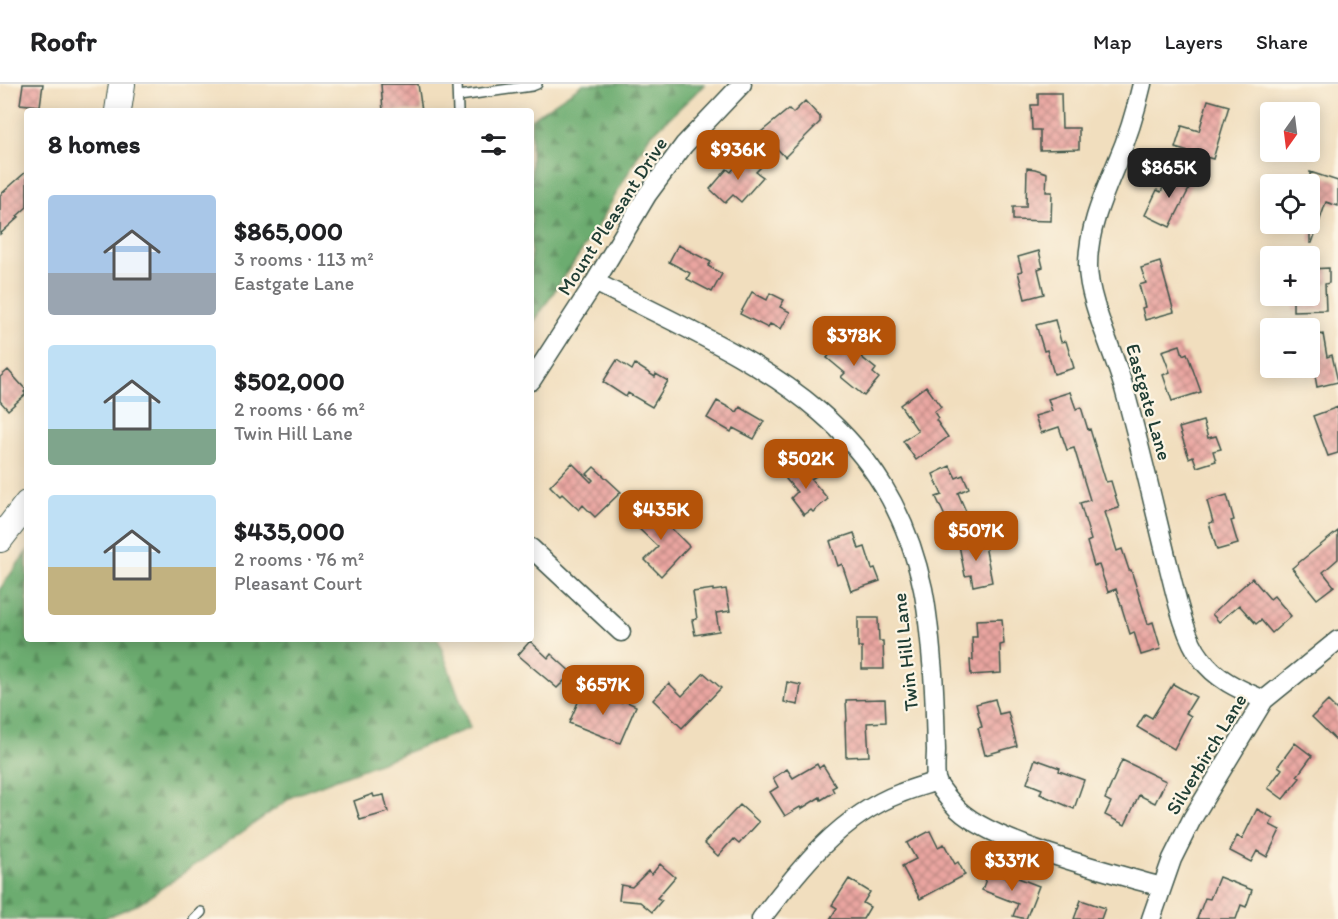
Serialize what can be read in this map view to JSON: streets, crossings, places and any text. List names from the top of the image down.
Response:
{
  "streets": {
    "street": [
      "Mount Pleasant Drive",
      "Eastgate Lane",
      "Twin Hill Lane",
      "Silverbirch Lane"
    ]
  },
  "crossings": [
    ["Mount Pleasant Drive", "Twin Hill Lane"],
    ["Eastgate Lane", "Silverbirch Lane"]
  ],
  "north": "bottom",
  "page": {
    "header": "Roofr",
    "nav": ["Map", "Layers", "Share"],
    "map_buttons": ["+", "−"],
    "heading": "8 homes",
    "price": [
      "$936K",
      "$865K",
      "$378K",
      "$502K",
      "$435K",
      "$507K",
      "$657K",
      "$337K"
    ],
    "list": [
      {
        "name": "$865,000",
        "note": "3 rooms · 113 m² · Eastgate Lane"
      },
      {
        "name": "$502,000",
        "note": "2 rooms · 66 m² · Twin Hill Lane"
      },
      {
        "name": "$435,000",
        "note": "2 rooms · 76 m² · Pleasant Court"
      }
    ]
  }
}
